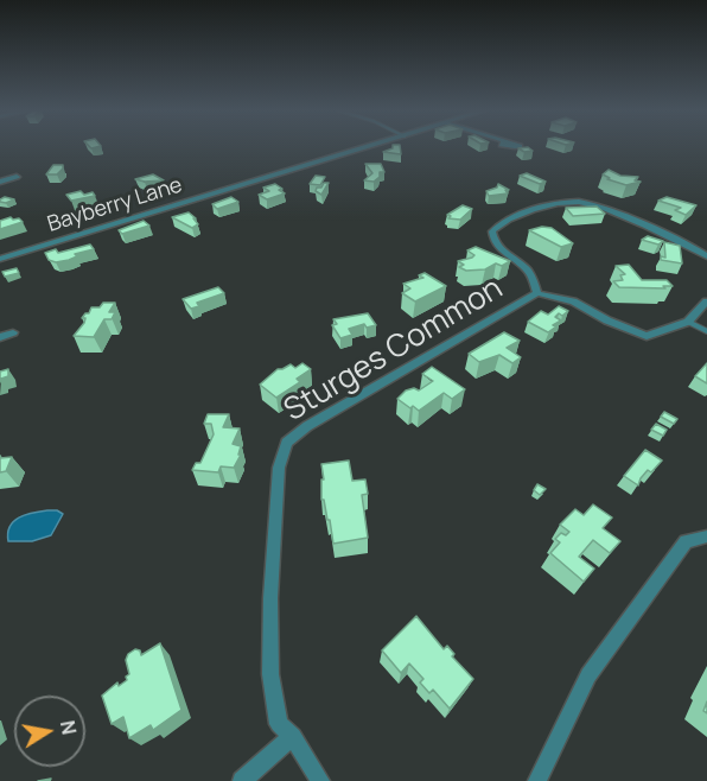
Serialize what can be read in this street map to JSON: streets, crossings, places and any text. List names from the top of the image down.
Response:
{
  "streets": {
    "street": ["Bayberry Lane", "Sturges Common"]
  },
  "north": "right"
}
